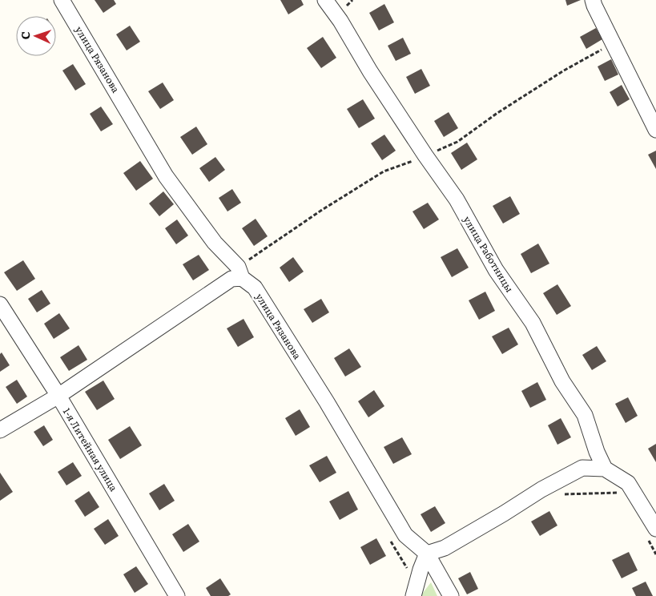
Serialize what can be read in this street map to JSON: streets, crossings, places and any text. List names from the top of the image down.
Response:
{
  "streets": {
    "street": ["улица Рязанова", "улица Работницы", "1-я Литейная улица"]
  },
  "north": "left"
}
